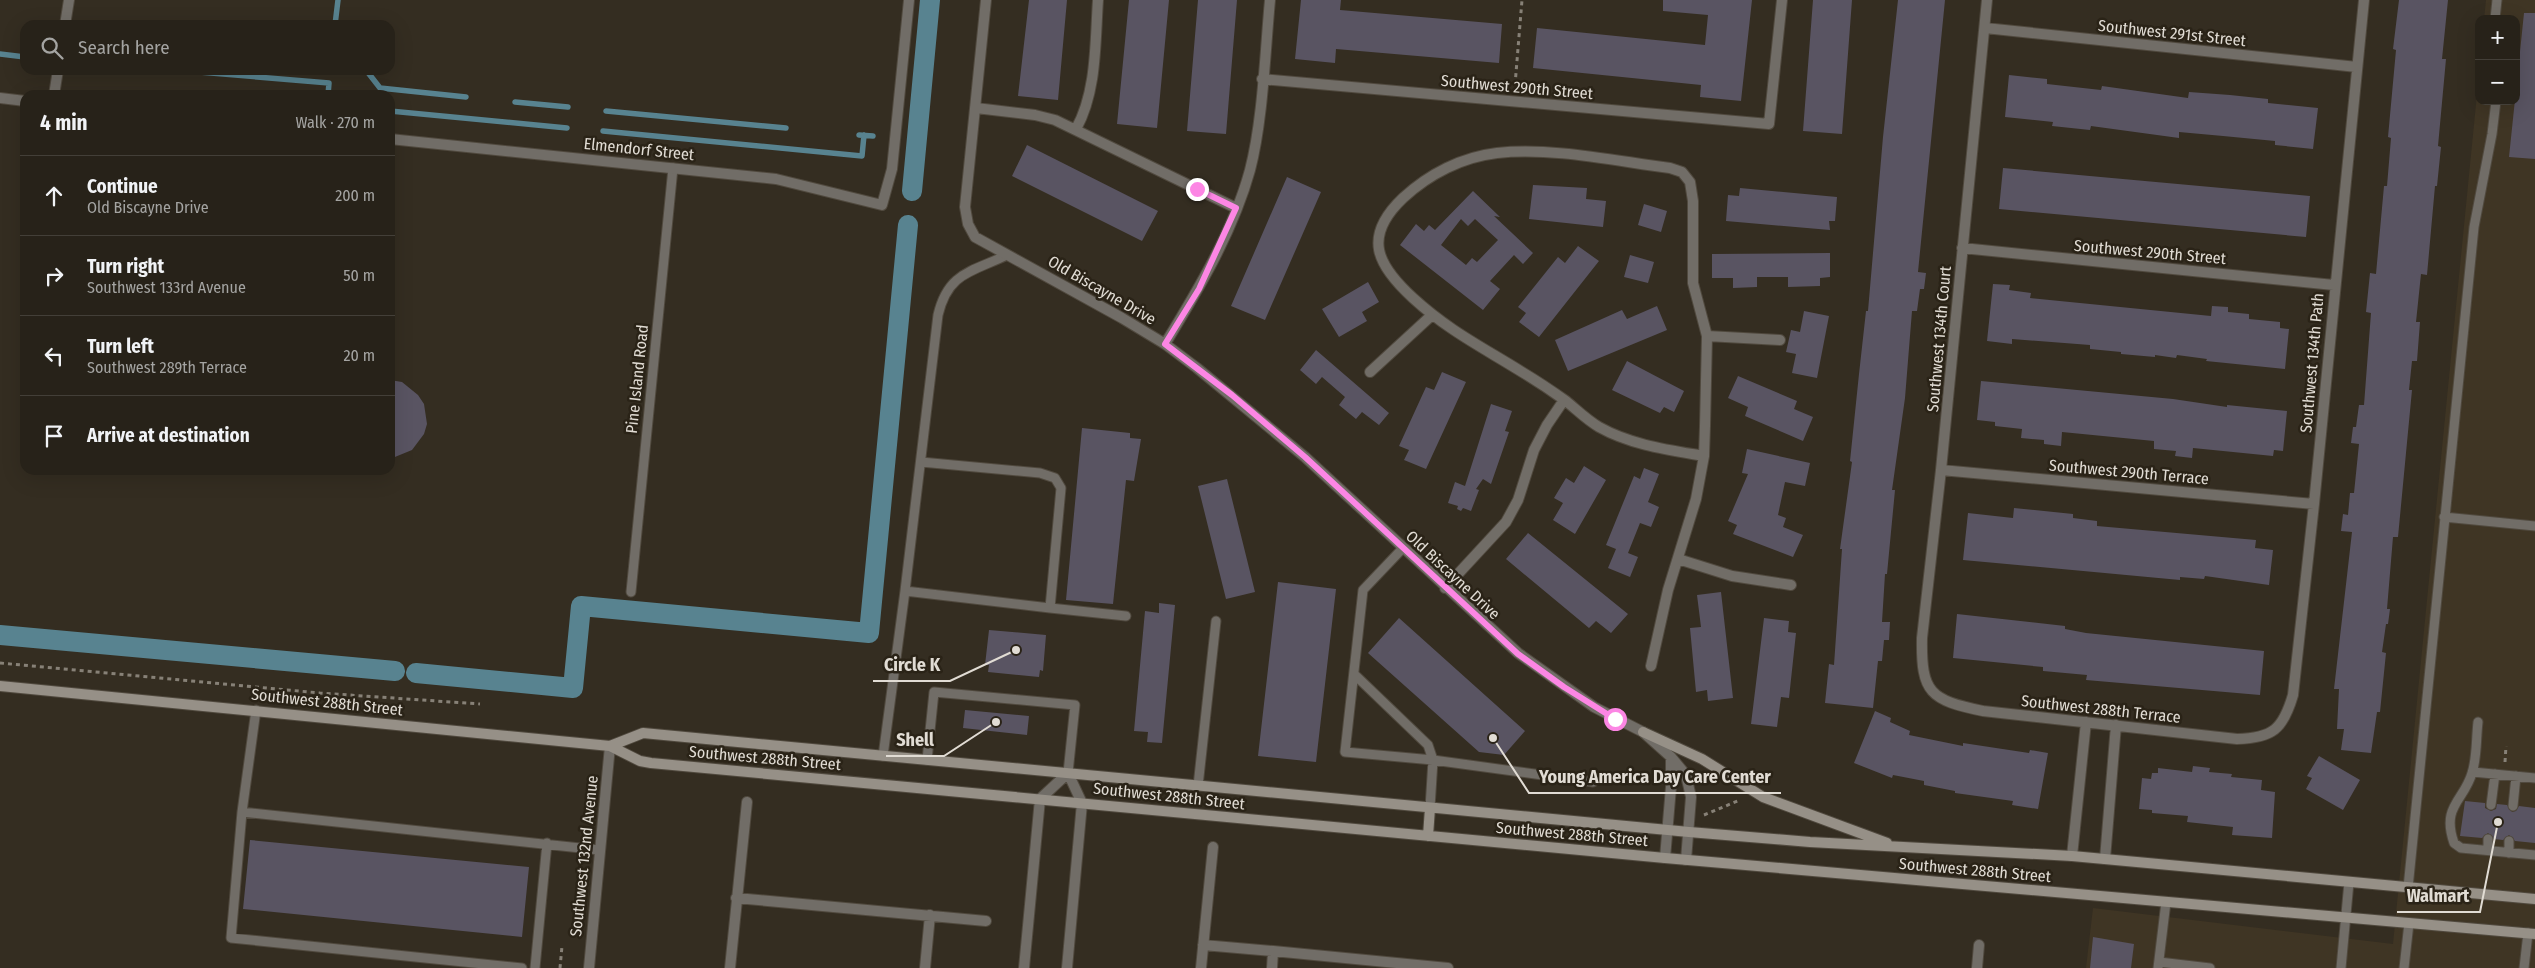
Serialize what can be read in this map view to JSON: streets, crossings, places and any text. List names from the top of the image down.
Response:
{
  "streets": {
    "main road": ["Southwest 288th Street"],
    "street": [
      "Southwest 291st Street",
      "Southwest 290th Street",
      "Elmendorf Street",
      "Old Biscayne Drive",
      "Southwest 134th Court",
      "Southwest 134th Path",
      "Southwest 290th Terrace",
      "Southwest 288th Terrace",
      "Southwest 132nd Avenue"
    ],
    "lane": ["Pine Island Road"]
  },
  "crossings": [
    ["Southwest 291st Street", "Southwest 134th Court"],
    ["Southwest 291st Street", "Southwest 134th Path"],
    ["Southwest 290th Street", "Southwest 134th Court"],
    ["Southwest 290th Street", "Southwest 134th Path"],
    ["Elmendorf Street", "Pine Island Road"],
    ["Old Biscayne Drive", "Southwest 288th Street"],
    ["Southwest 134th Court", "Southwest 290th Terrace"],
    ["Southwest 134th Court", "Southwest 288th Terrace"],
    ["Southwest 134th Path", "Southwest 290th Terrace"],
    ["Southwest 134th Path", "Southwest 288th Terrace"],
    ["Southwest 288th Street", "Southwest 132nd Avenue"]
  ],
  "places": [
    "Circle K",
    "Shell",
    "Young America Day Care Center",
    "Walmart"
  ],
  "page": {
    "map_buttons": ["+", "−"],
    "search": "Search here",
    "heading": ["4 min", "Walk · 270 m"],
    "list": [
      ["Continue", "Old Biscayne Drive", "200 m"],
      ["Turn right", "Southwest 133rd Avenue", "50 m"],
      ["Turn left", "Southwest 289th Terrace", "20 m"],
      "Arrive at destination"
    ]
  }
}
